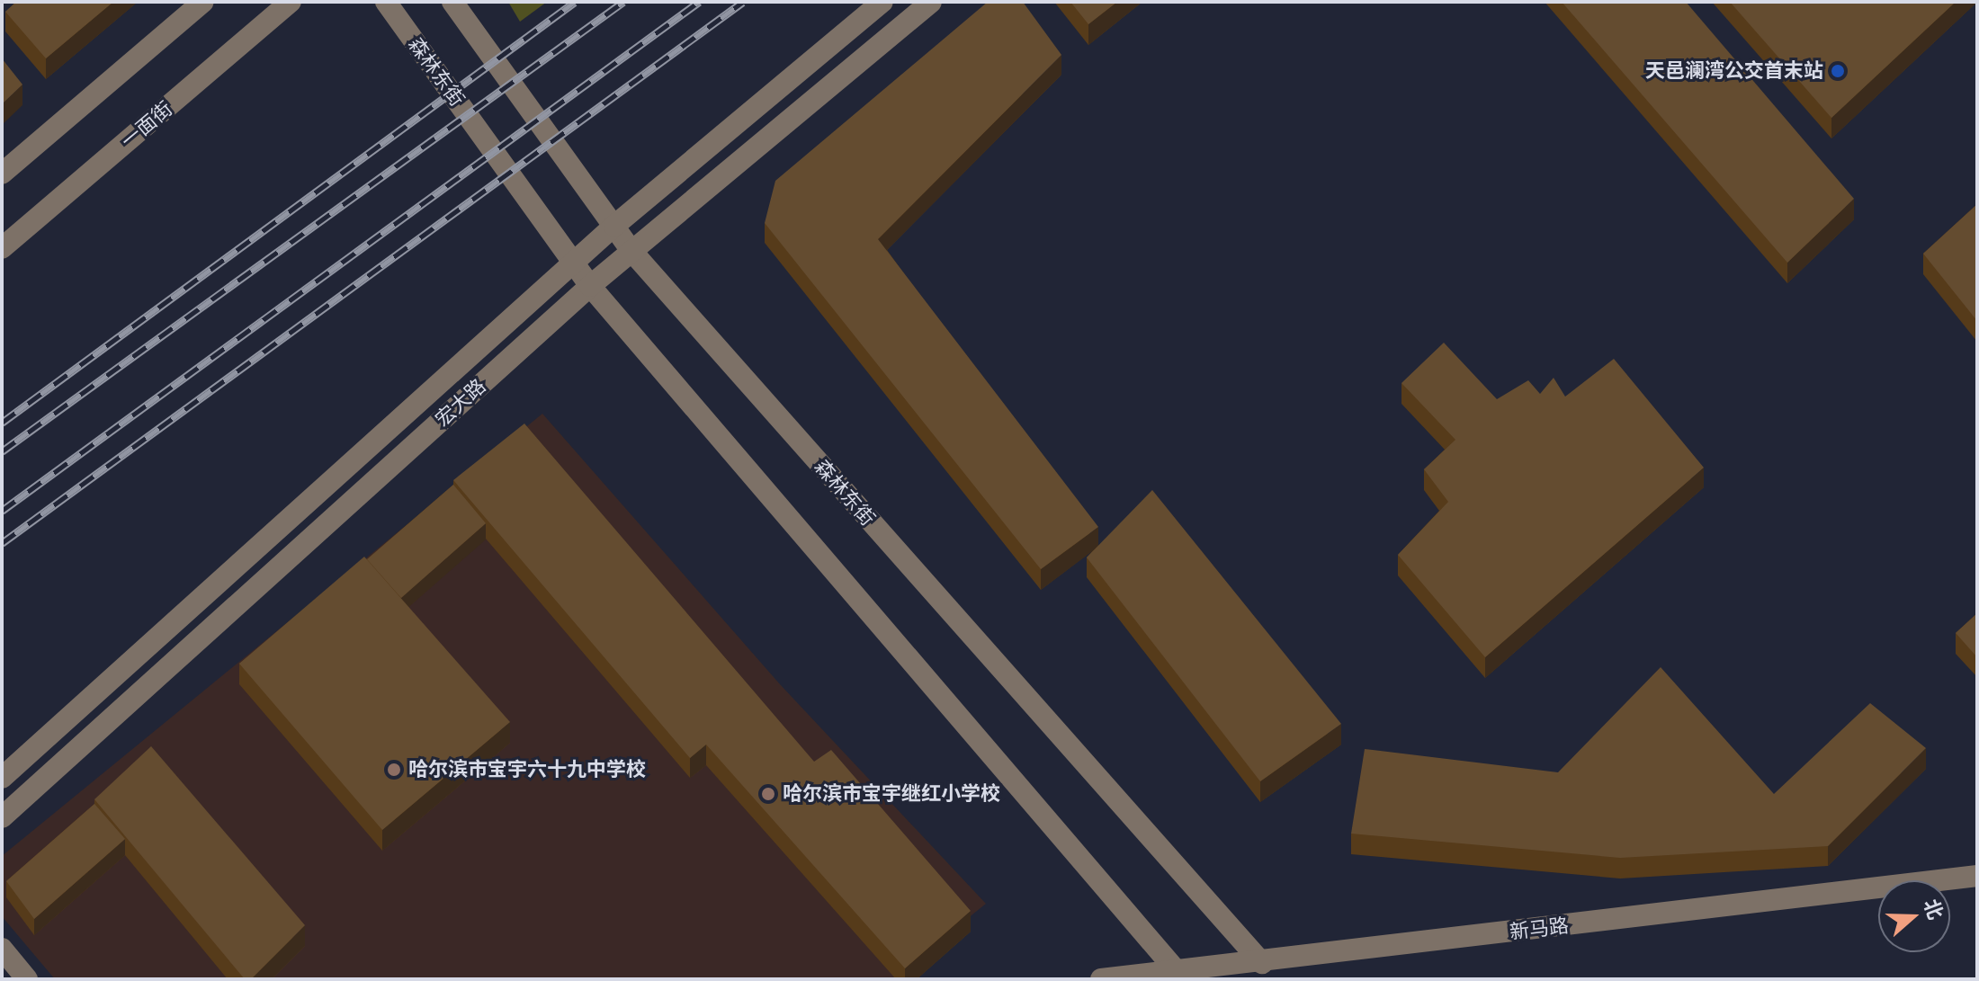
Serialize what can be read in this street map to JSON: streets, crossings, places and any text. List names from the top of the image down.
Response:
{
  "streets": {
    "street": [
      "森林东街",
      "一面街",
      "宏大路",
      "新马路"
    ]
  },
  "crossings": [
    ["森林东街", "宏大路"],
    ["森林东街", "新马路"]
  ],
  "places": ["天邑澜湾公交首末站", "哈尔滨市宝宇六十九中学校", "哈尔滨市宝宇继红小学校"],
  "north": "right"
}
